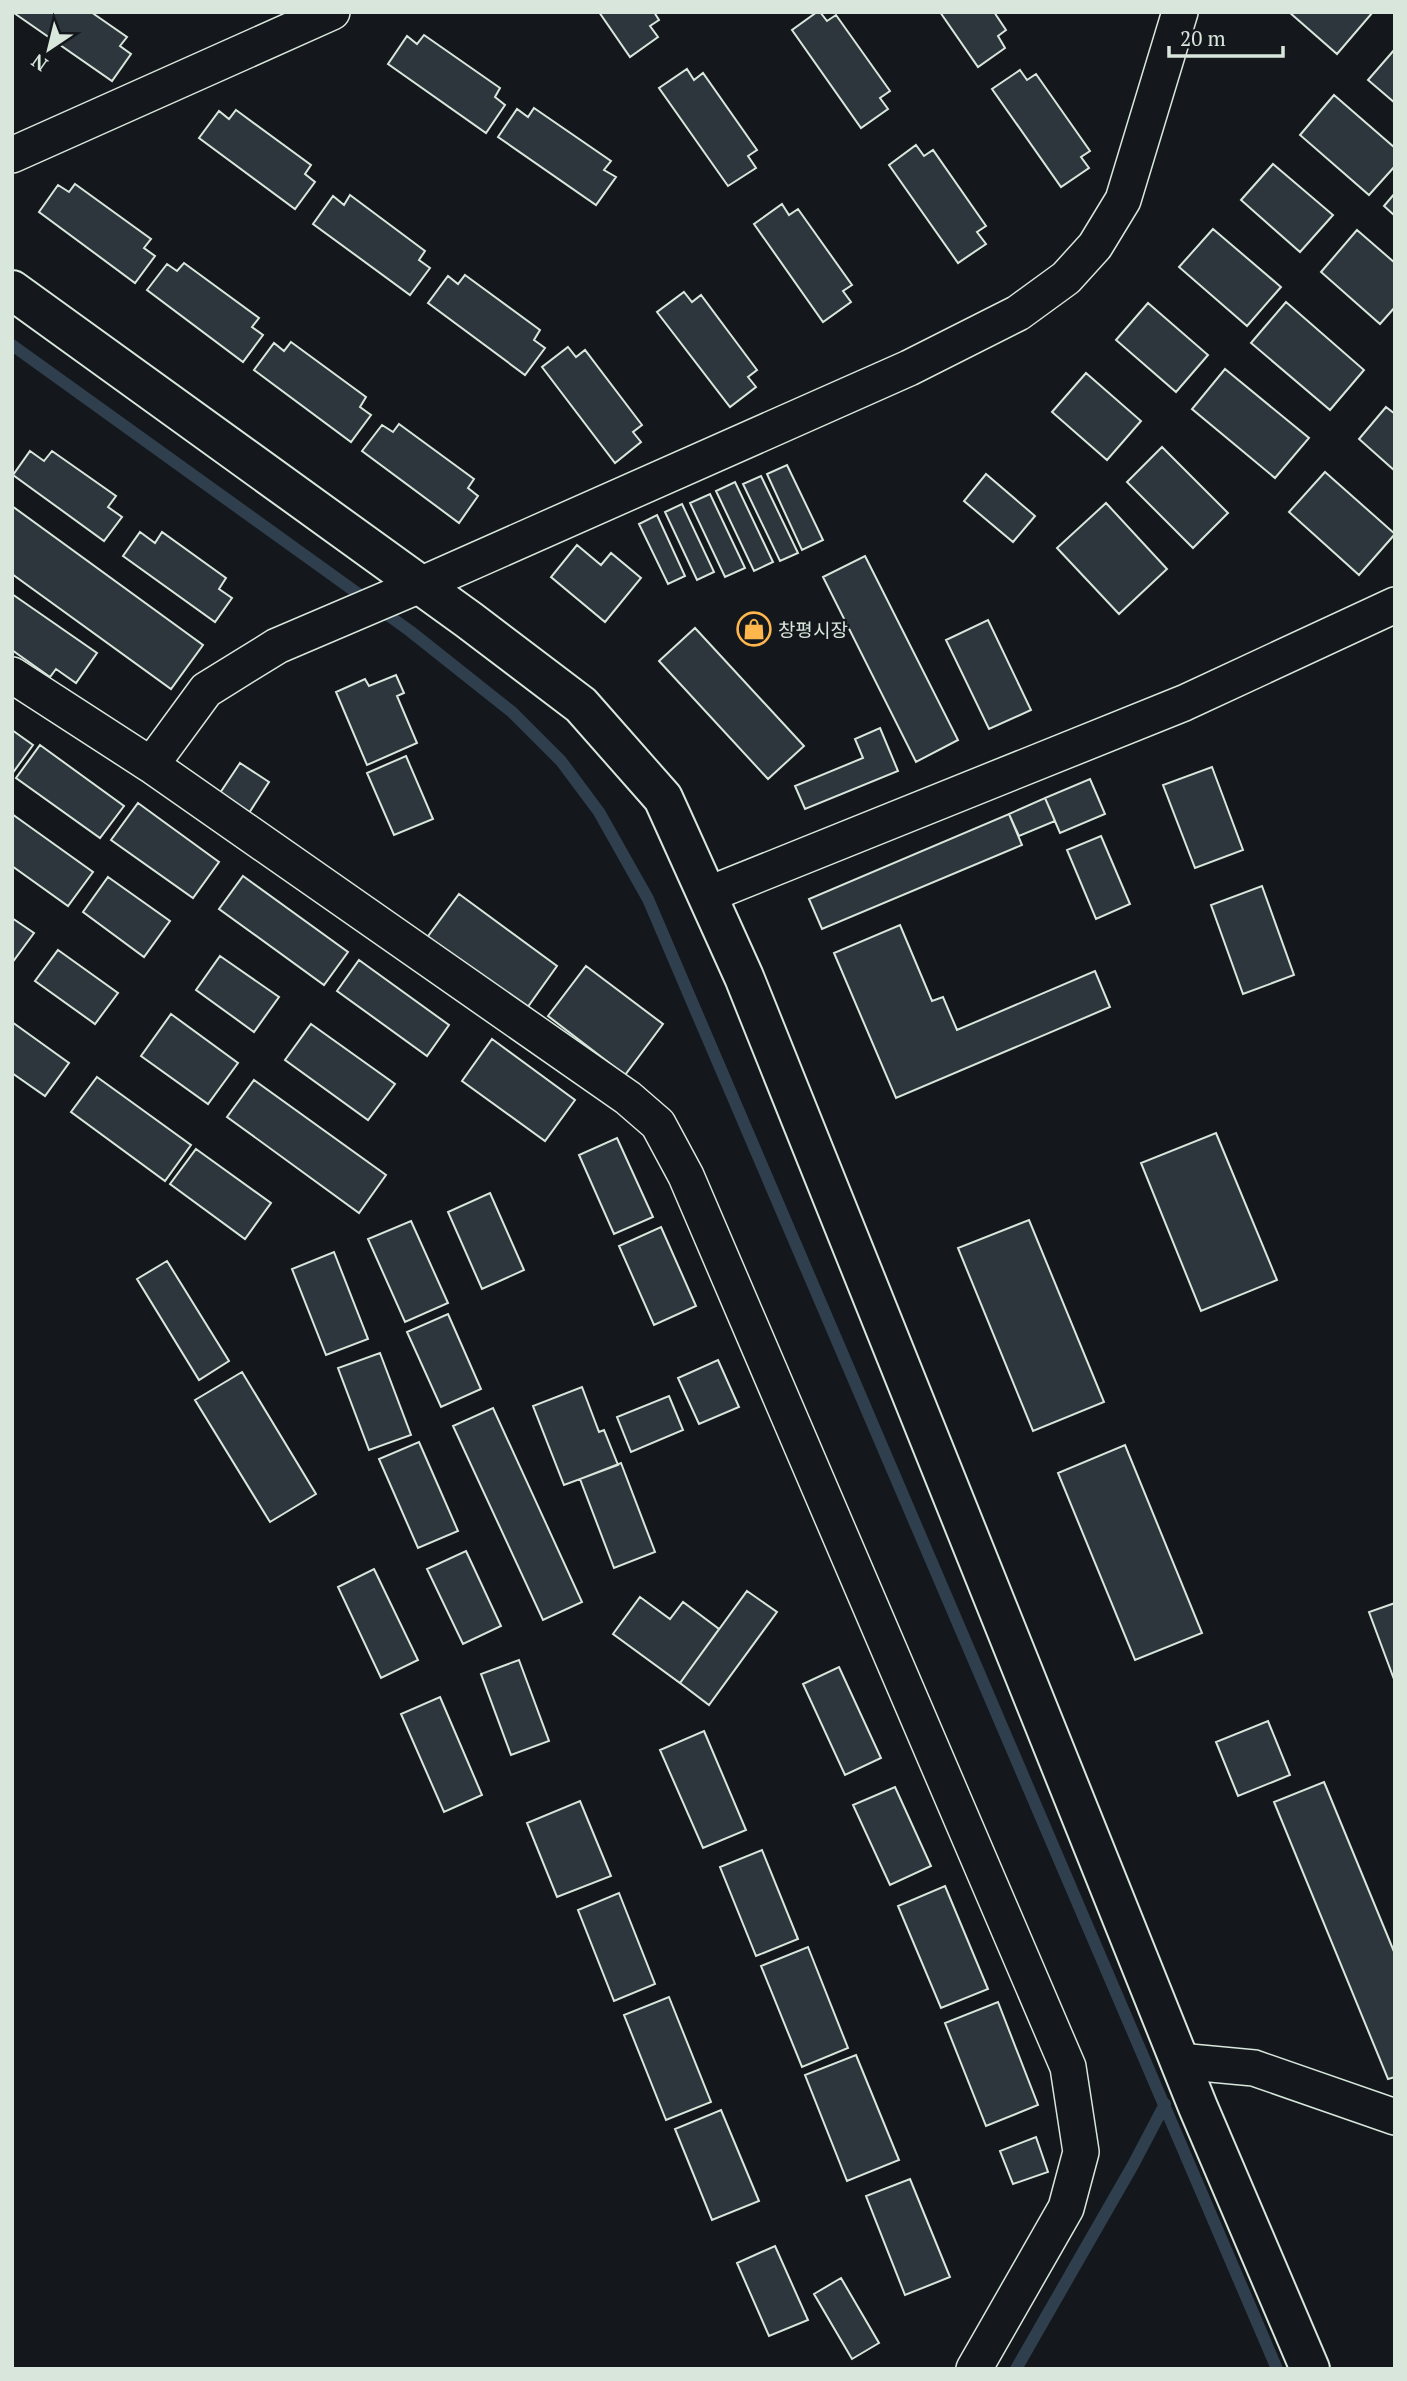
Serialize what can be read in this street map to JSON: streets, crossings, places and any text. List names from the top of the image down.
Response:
{
  "places": {
    "shop": ["창평시장"]
  },
  "scale_bar": "20 m",
  "north": "bottom left"
}
